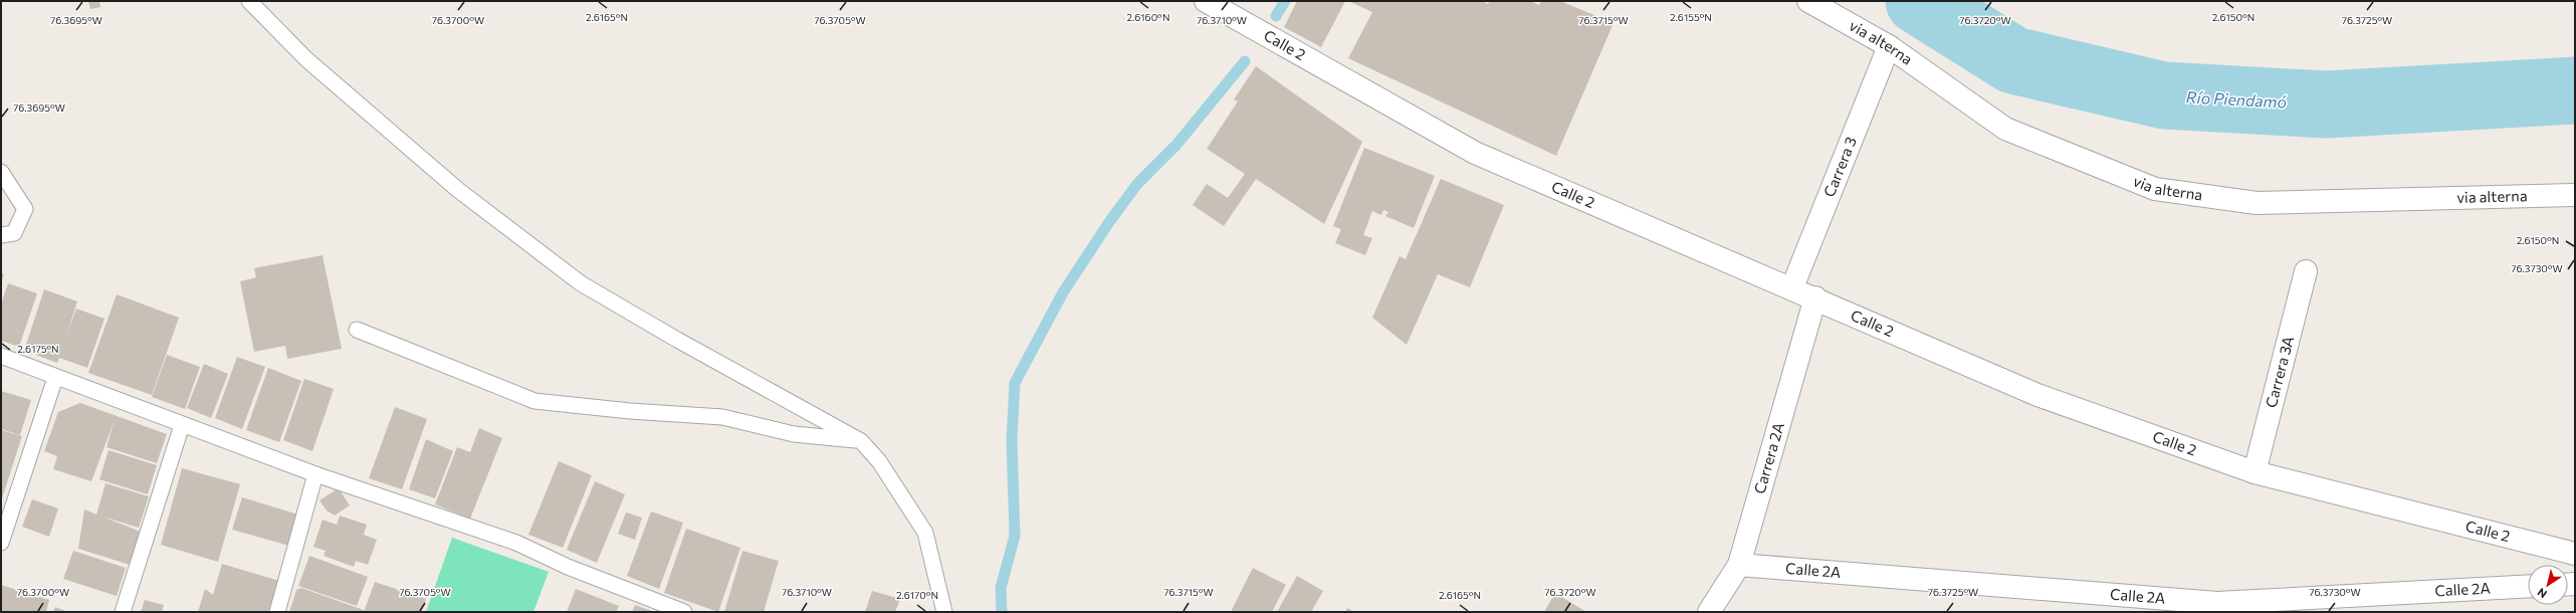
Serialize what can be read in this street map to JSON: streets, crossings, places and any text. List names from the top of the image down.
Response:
{
  "streets": {
    "street": [
      "via alterna",
      "Calle 2",
      "Carrera 3",
      "Carrera 3A",
      "Carrera 2A",
      "Calle 2A"
    ]
  },
  "crossings": [
    ["via alterna", "Carrera 3"],
    ["Calle 2", "Carrera 3"],
    ["Calle 2", "Carrera 3A"],
    ["Calle 2", "Carrera 2A"],
    ["Carrera 2A", "Calle 2A"]
  ],
  "water": ["Río Piendamó"],
  "north": "bottom left",
  "coordinates": [
    "2.6155°N",
    "2.6165°N",
    "2.6160°N",
    "2.6150°N",
    "76.3695°W",
    "76.3700°W",
    "76.3705°W",
    "76.3710°W",
    "76.3715°W",
    "76.3720°W",
    "76.3725°W",
    "76.3730°W",
    "2.6175°N",
    "2.6170°N"
  ]
}
